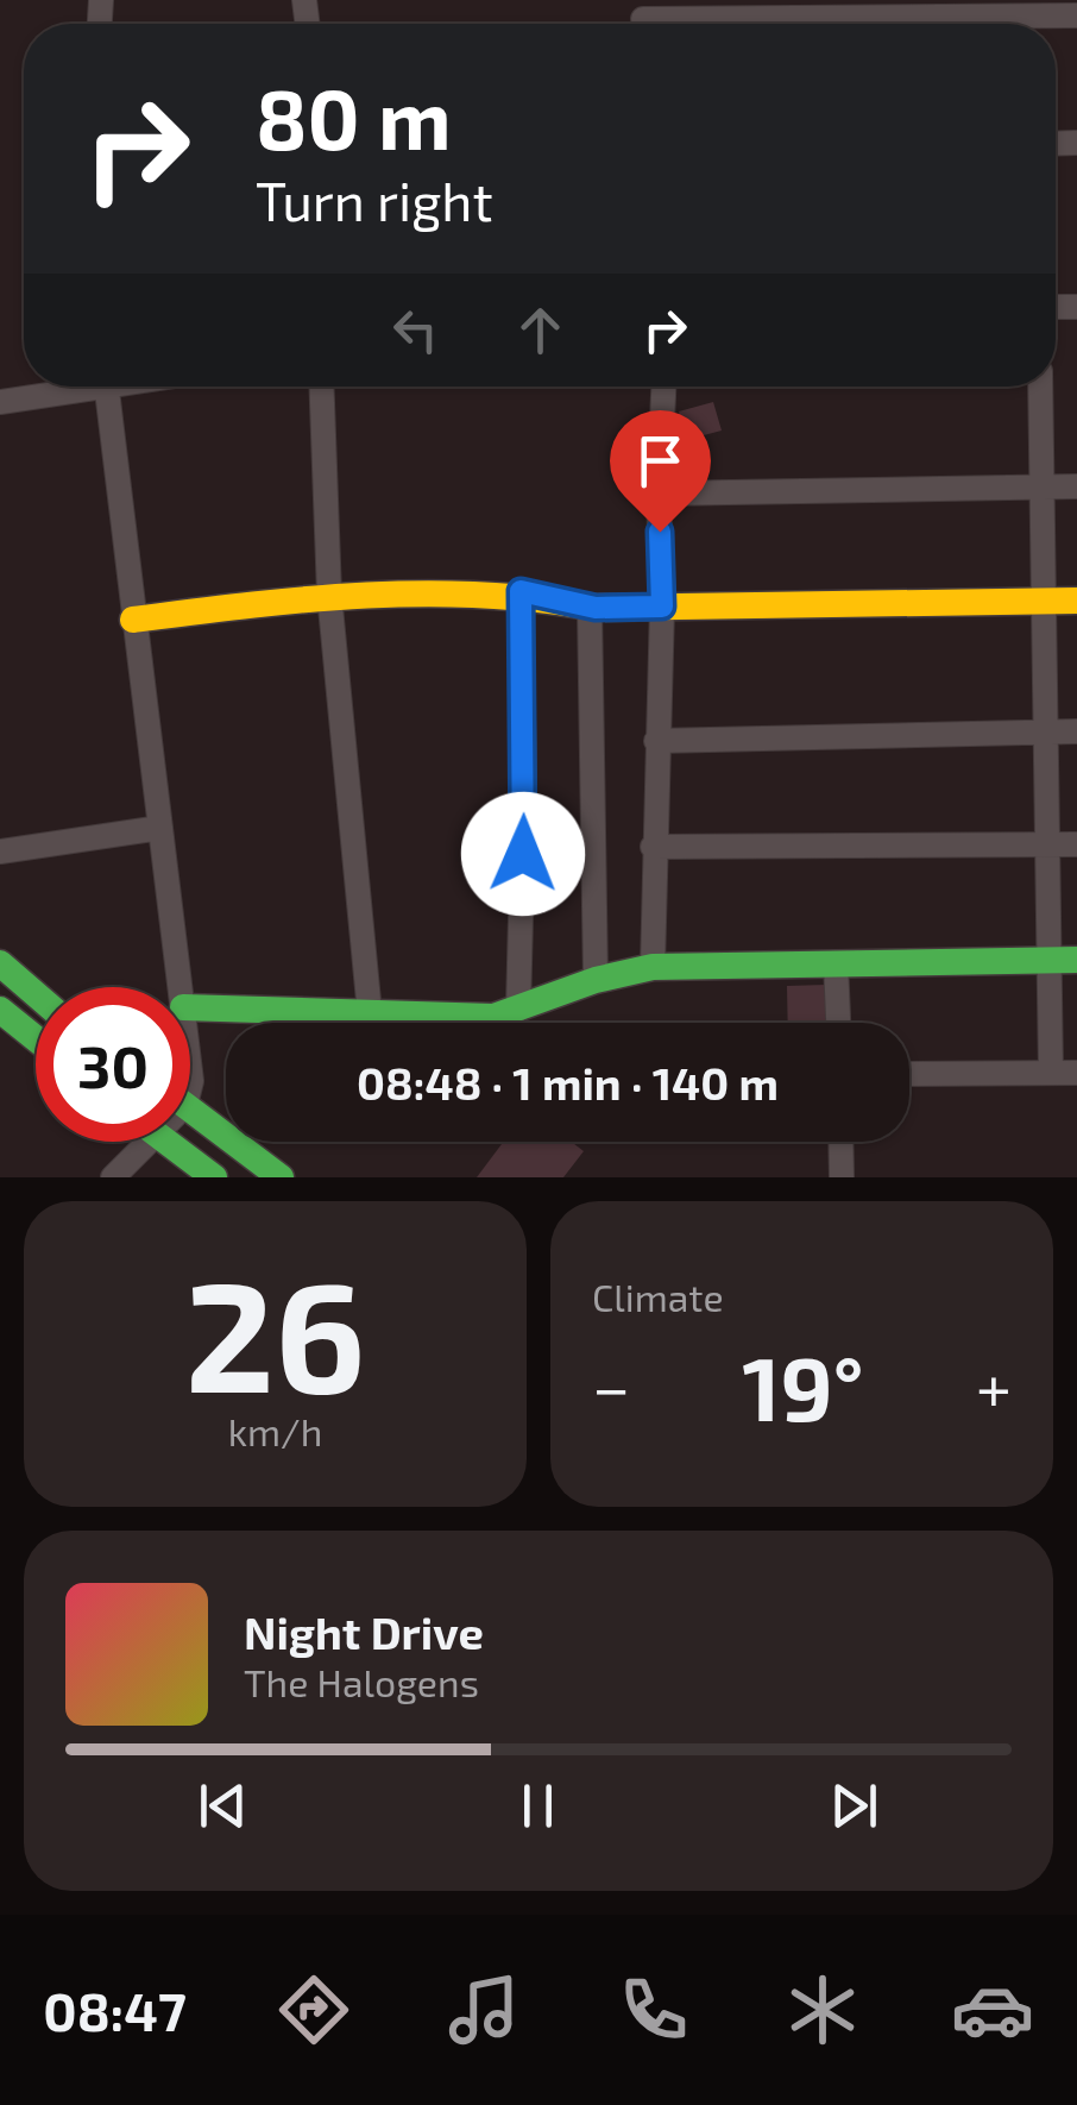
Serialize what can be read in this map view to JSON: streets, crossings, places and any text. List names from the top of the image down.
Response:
{
  "page": {
    "turn": ["80 m", "Turn right"],
    "limit": "30",
    "trip": "08:48 · 1 min · 140 m",
    "tile": [
      ["26", "km/h"],
      "Climate"
    ],
    "heat": ["−", "19°", "+"],
    "song": ["Night Drive", "The Halogens"],
    "tabs": "08:47"
  }
}
